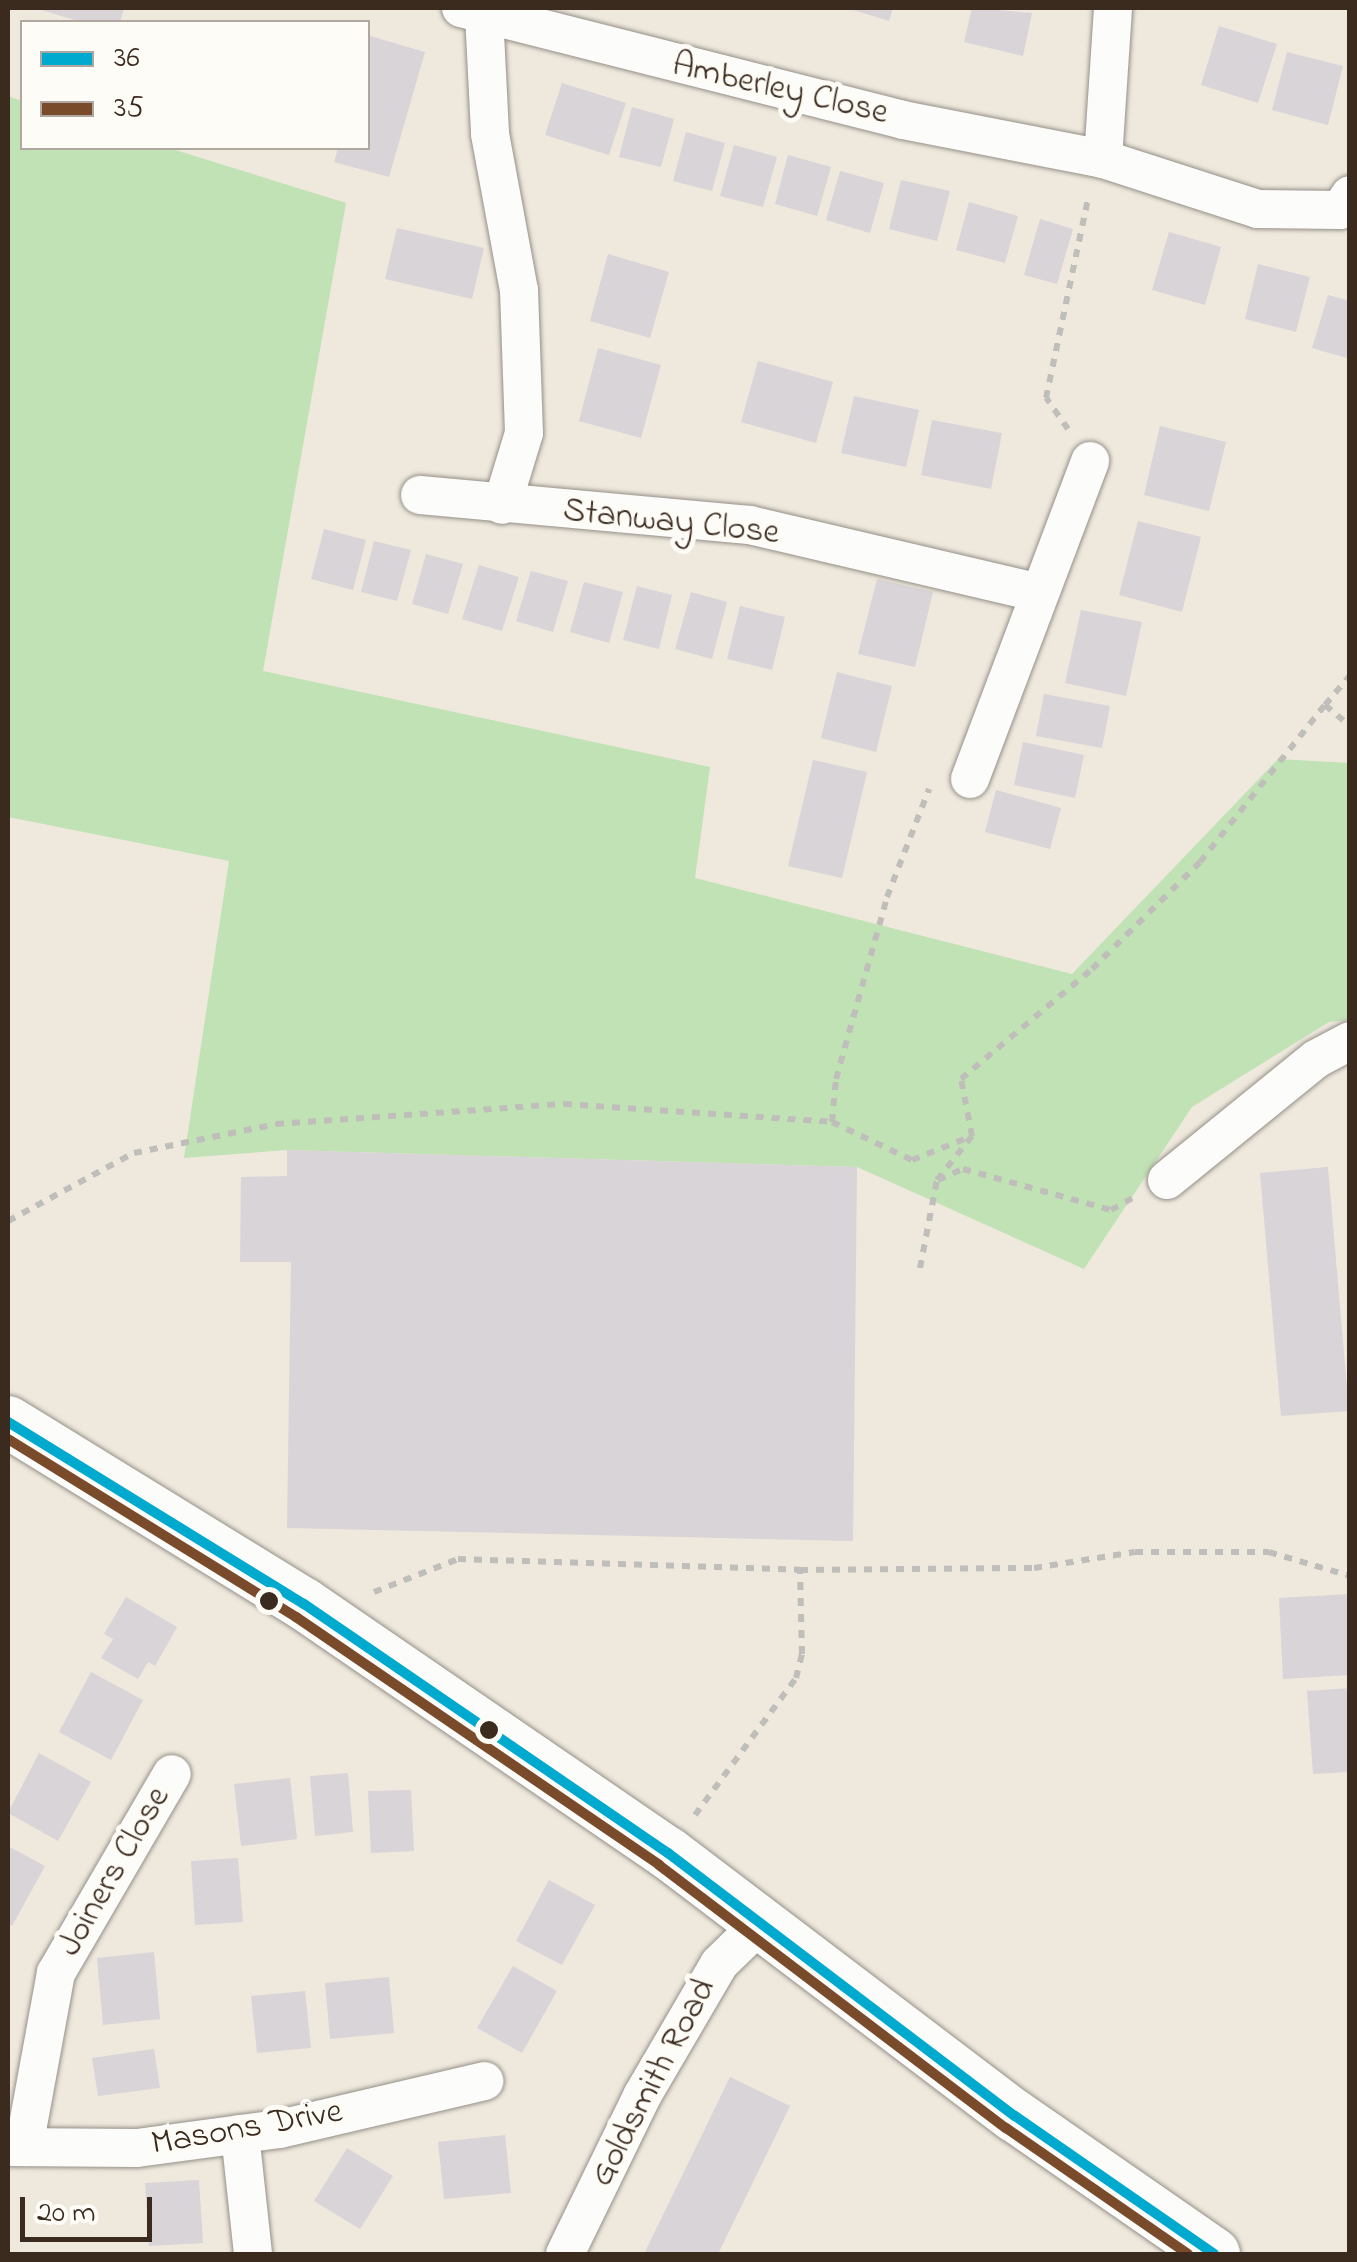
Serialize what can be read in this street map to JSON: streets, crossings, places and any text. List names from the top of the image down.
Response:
{
  "streets": {
    "street": [
      "Amberley Close",
      "Stanway Close",
      "Joiners Close",
      "Goldsmith Road",
      "Masons Drive"
    ]
  },
  "crossings": [
    ["Joiners Close", "Masons Drive"]
  ],
  "lines": ["transit line 36", "transit line 35"],
  "legend": ["36", "35"],
  "scale_bar": "20 m"
}
